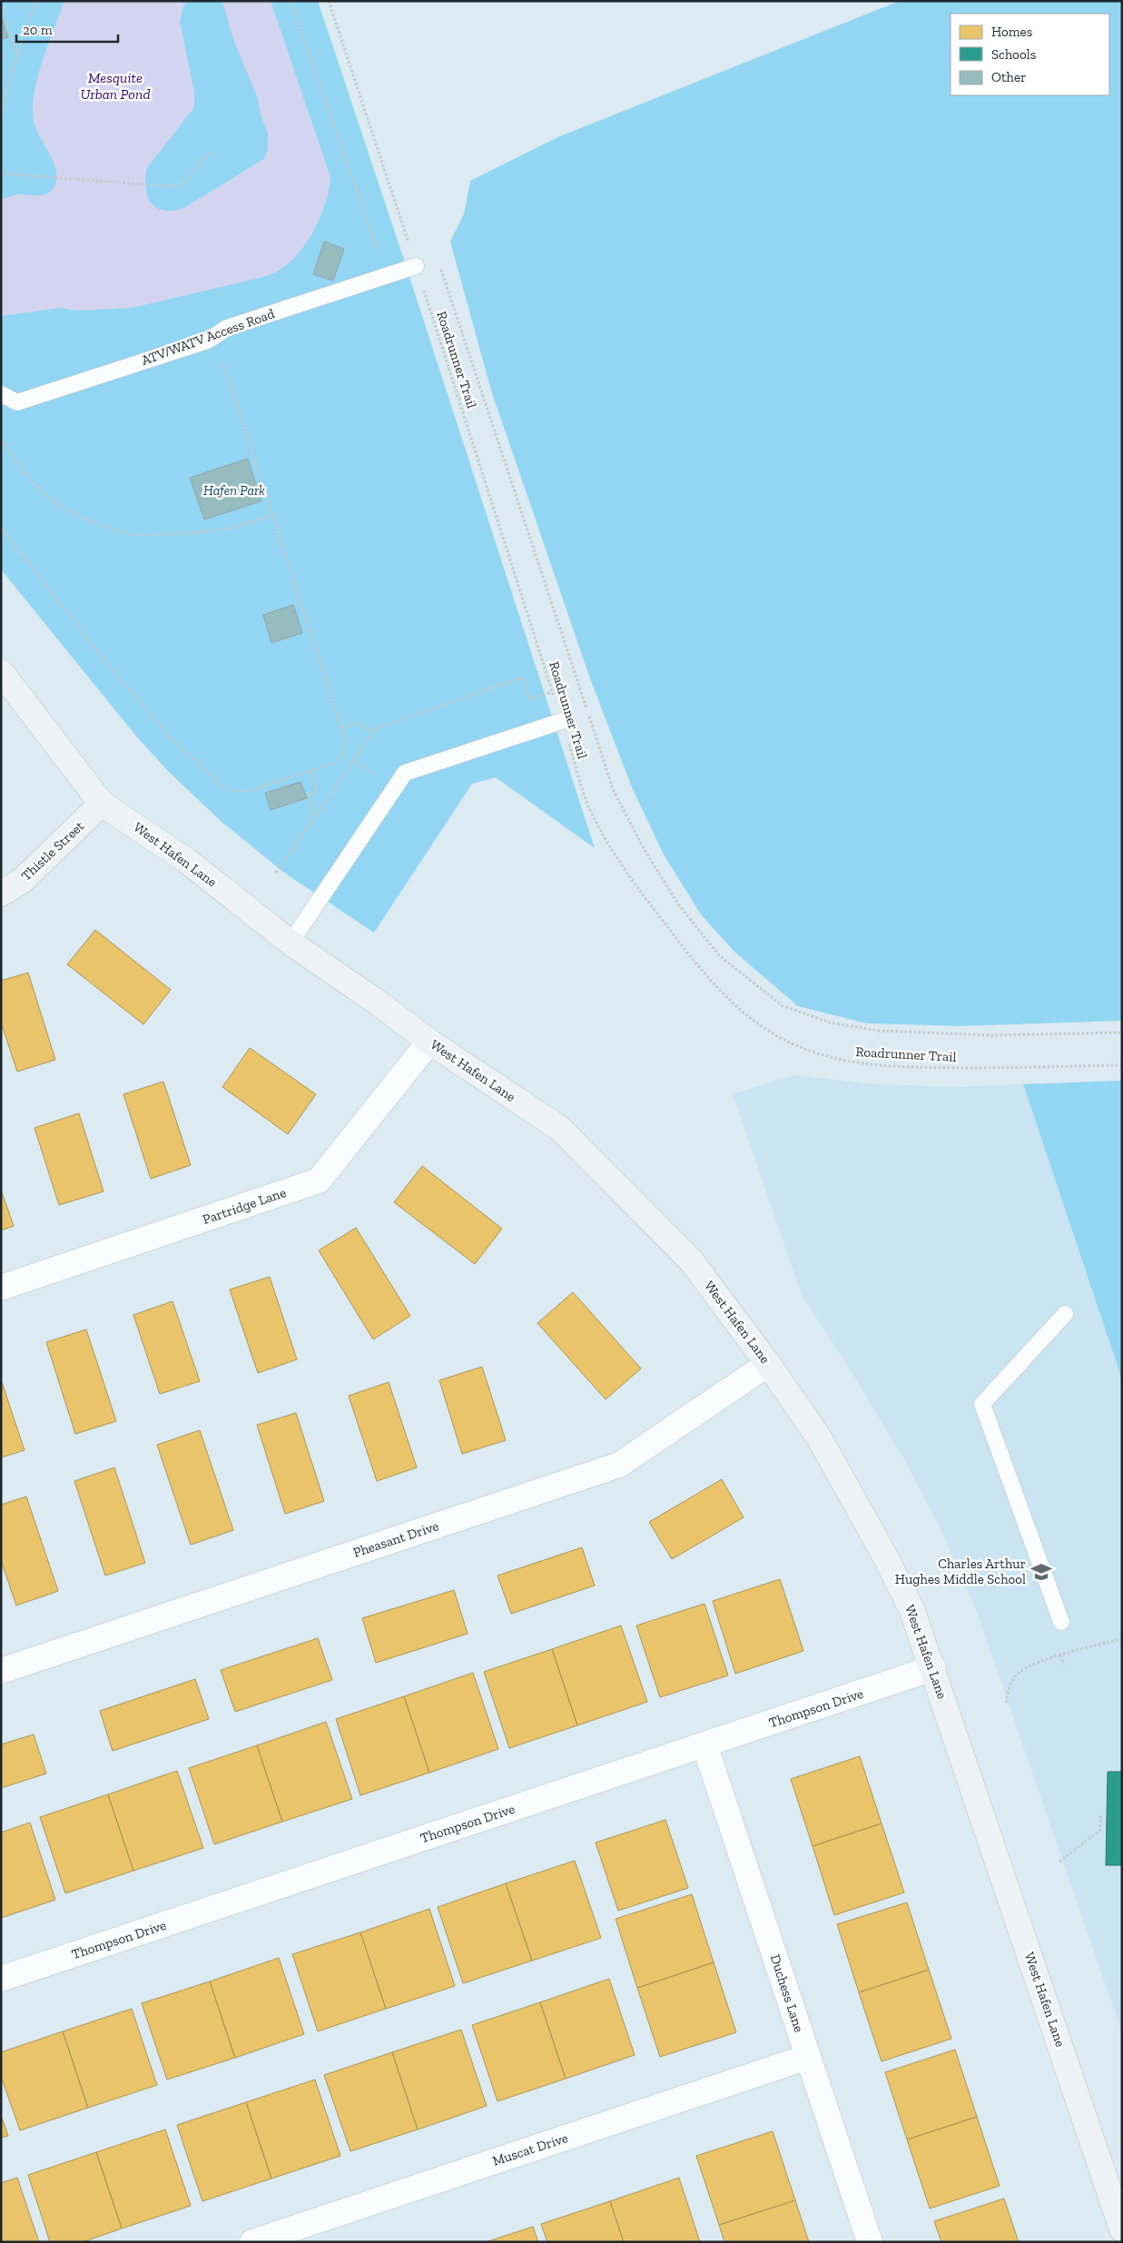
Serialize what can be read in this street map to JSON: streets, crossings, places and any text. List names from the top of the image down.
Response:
{
  "streets": {
    "main road": ["Thistle Street", "West Hafen Lane"],
    "street": [
      "Partridge Lane",
      "Pheasant Drive",
      "Thompson Drive",
      "Duchess Lane",
      "Muscat Drive"
    ],
    "lane": ["ATV/WATV Access Road"],
    "path": ["Roadrunner Trail"]
  },
  "crossings": [
    ["ATV/WATV Access Road", "Roadrunner Trail"],
    ["Thistle Street", "West Hafen Lane"],
    ["West Hafen Lane", "Partridge Lane"],
    ["West Hafen Lane", "Pheasant Drive"],
    ["West Hafen Lane", "Thompson Drive"],
    ["Thompson Drive", "Duchess Lane"],
    ["Duchess Lane", "Muscat Drive"]
  ],
  "water": ["Mesquite Urban Pond"],
  "parks": ["Hafen Park"],
  "places": {
    "school or university": ["Charles Arthur Hughes Middle School"]
  },
  "legend": ["Homes", "Schools", "Other"],
  "scale_bar": "20 m"
}
